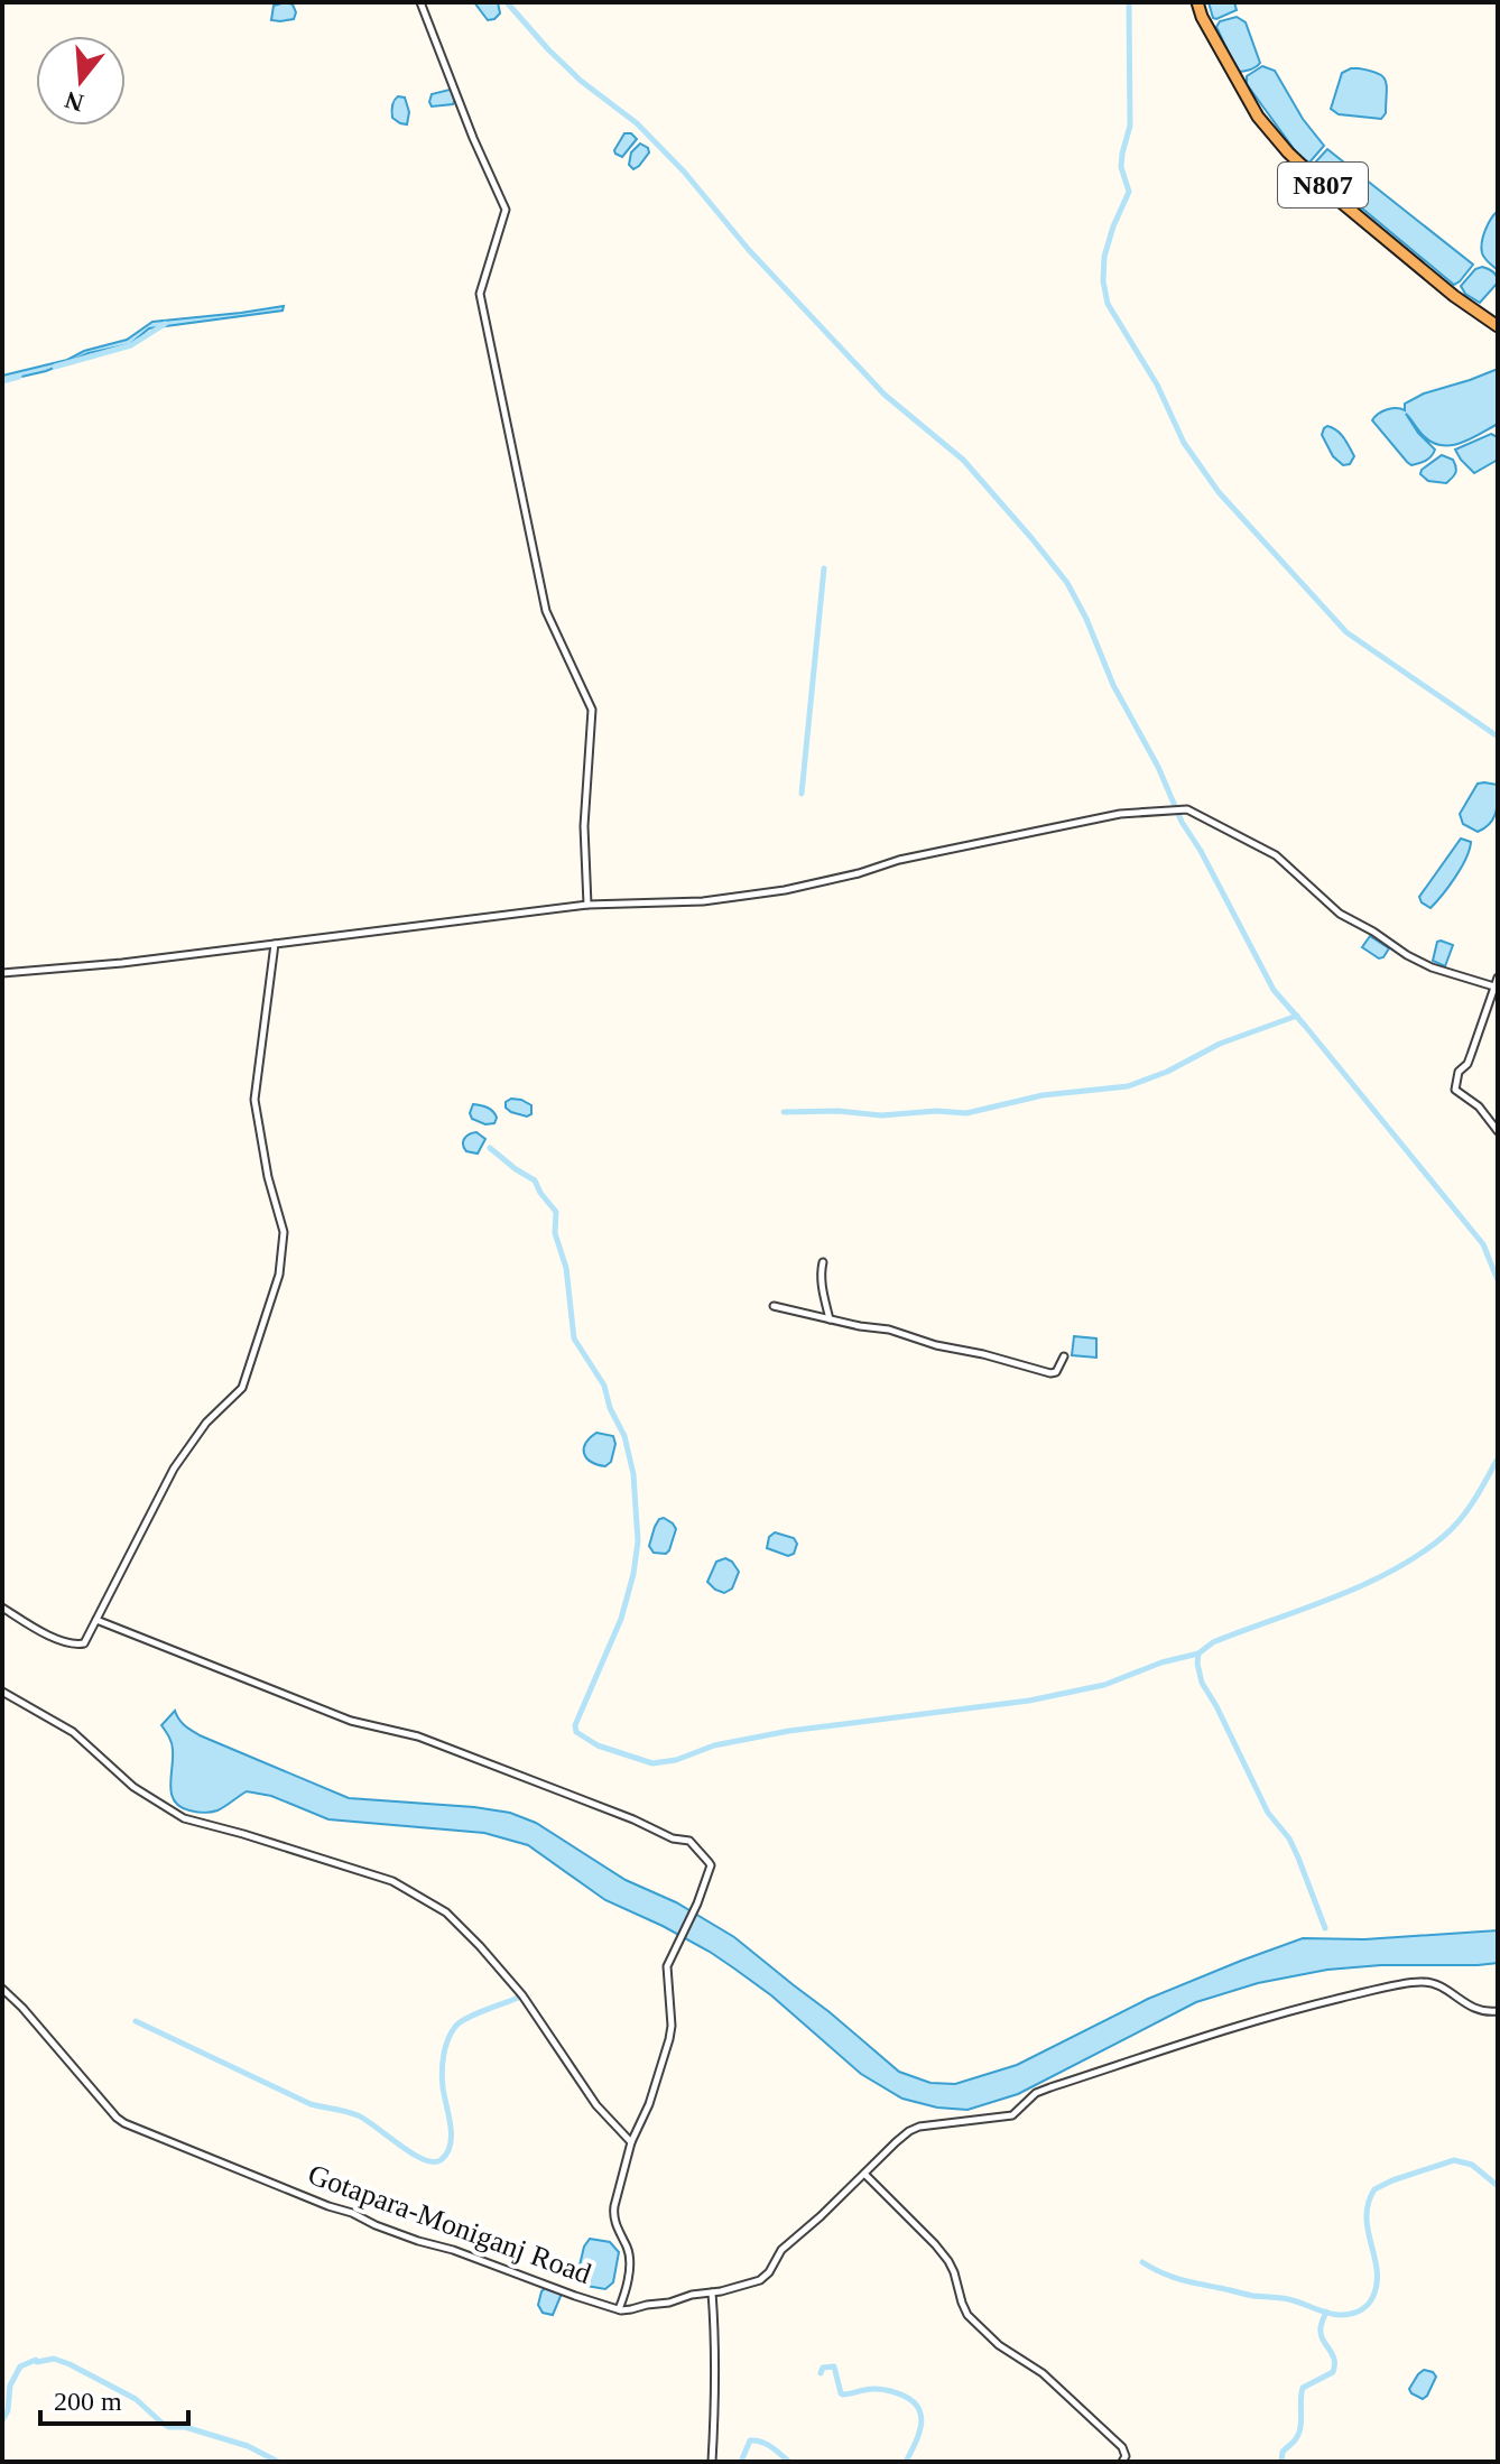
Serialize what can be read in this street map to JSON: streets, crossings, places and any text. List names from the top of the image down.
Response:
{
  "streets": {
    "highway": ["N807"],
    "street": ["Gotapara-Moniganj Road"]
  },
  "scale_bar": "200 m",
  "north": "bottom"
}
